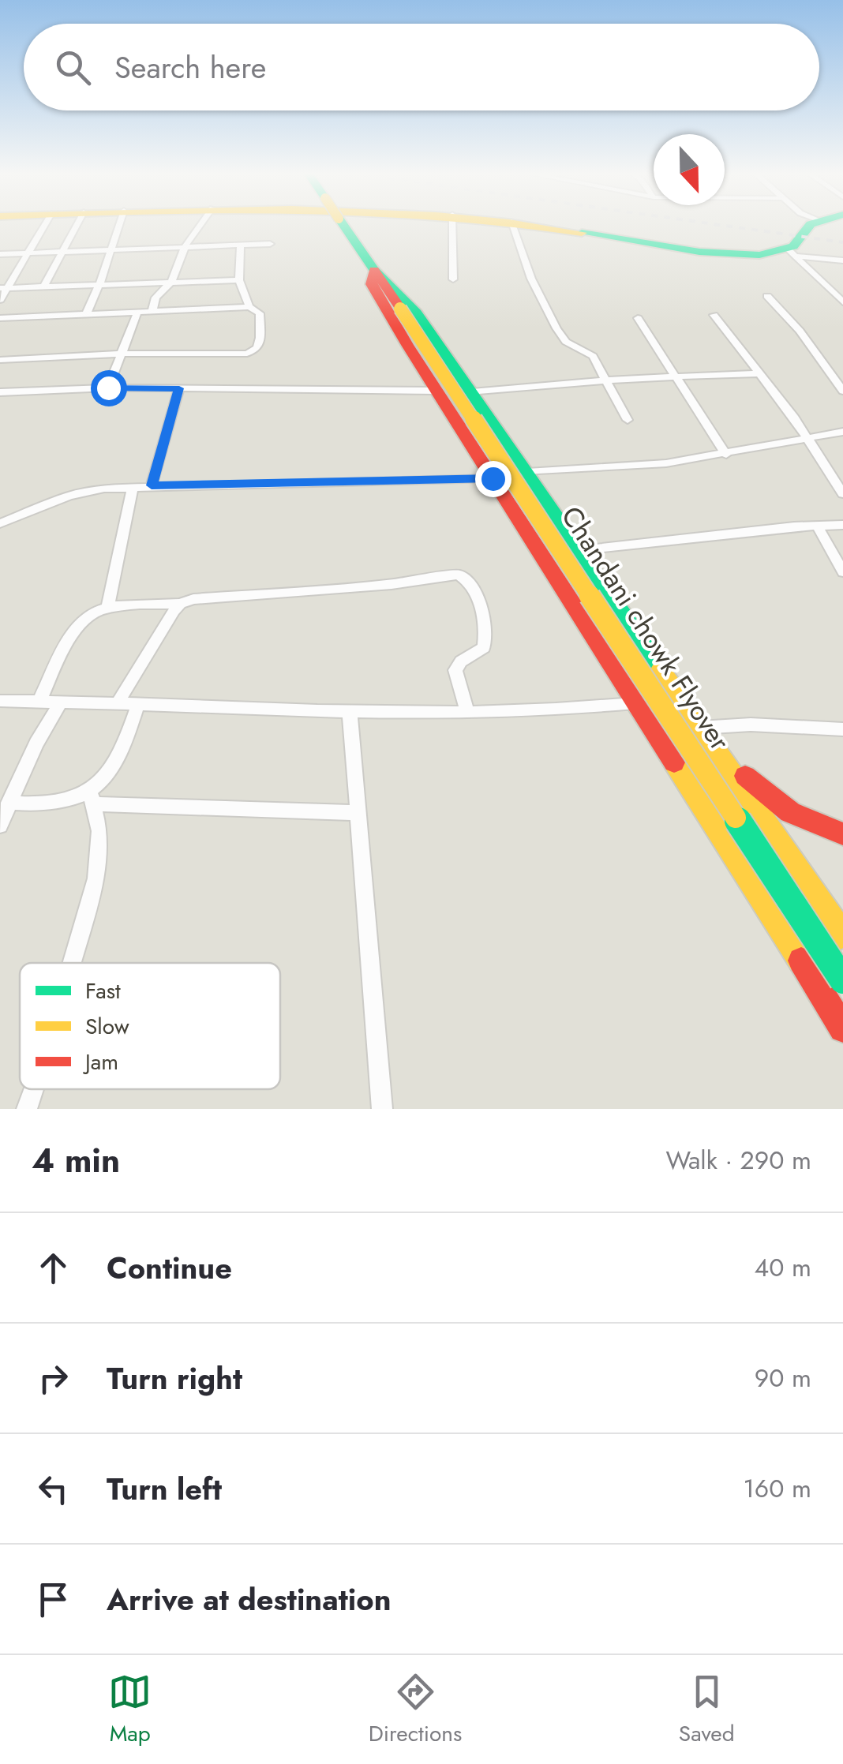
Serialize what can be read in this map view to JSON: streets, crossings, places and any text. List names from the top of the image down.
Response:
{
  "streets": {
    "main road": ["Chandani chowk Flyover"]
  },
  "legend": ["Fast", "Slow", "Jam"],
  "north": "bottom",
  "page": {
    "search": "Search here",
    "heading": ["4 min", "Walk · 290 m"],
    "list": [
      ["Continue", "40 m"],
      ["Turn right", "90 m"],
      ["Turn left", "160 m"],
      "Arrive at destination"
    ],
    "nav": ["Map", "Directions", "Saved"]
  }
}
